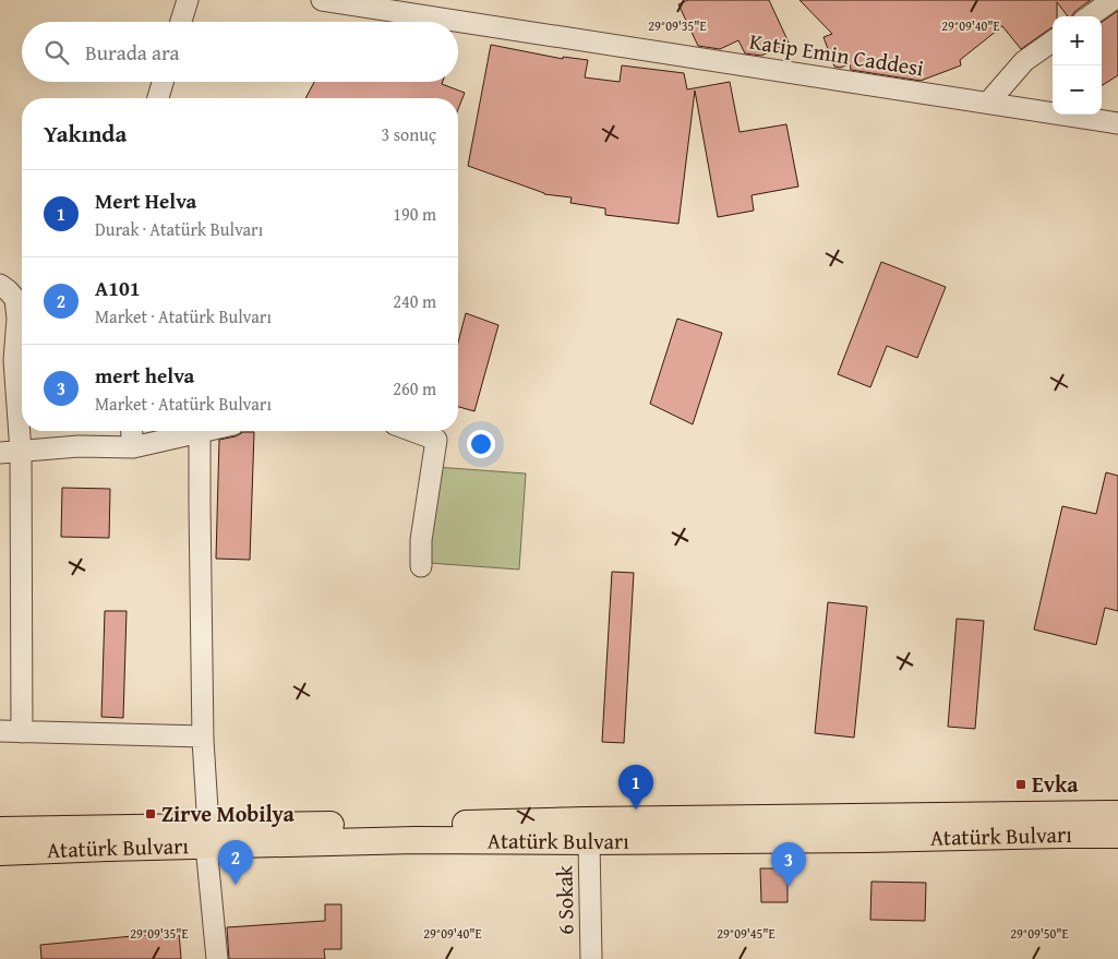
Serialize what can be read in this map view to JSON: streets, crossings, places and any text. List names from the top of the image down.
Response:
{
  "streets": {
    "main road": ["Atatürk Bulvarı"],
    "street": ["Katip Emin Caddesi", "6 Sokak"]
  },
  "crossings": [
    ["Atatürk Bulvarı", "6 Sokak"]
  ],
  "places": {
    "transit": ["Evka", "Zirve Mobilya"]
  },
  "page": {
    "map_buttons": ["+", "−"],
    "search": "Burada ara",
    "heading": ["Yakında", "3 sonuç"],
    "list": [
      {
        "mark": "1",
        "name": "Mert Helva",
        "note": "Durak · Atatürk Bulvarı",
        "value": "190 m"
      },
      {
        "mark": "2",
        "name": "A101",
        "note": "Market · Atatürk Bulvarı",
        "value": "240 m"
      },
      {
        "mark": "3",
        "name": "mert helva",
        "note": "Market · Atatürk Bulvarı",
        "value": "260 m"
      }
    ],
    "pins": ["1", "2", "3"]
  },
  "coordinates": [
    "29°09'35\"E",
    "29°09'40\"E",
    "29°09'45\"E",
    "29°09'50\"E"
  ]
}
